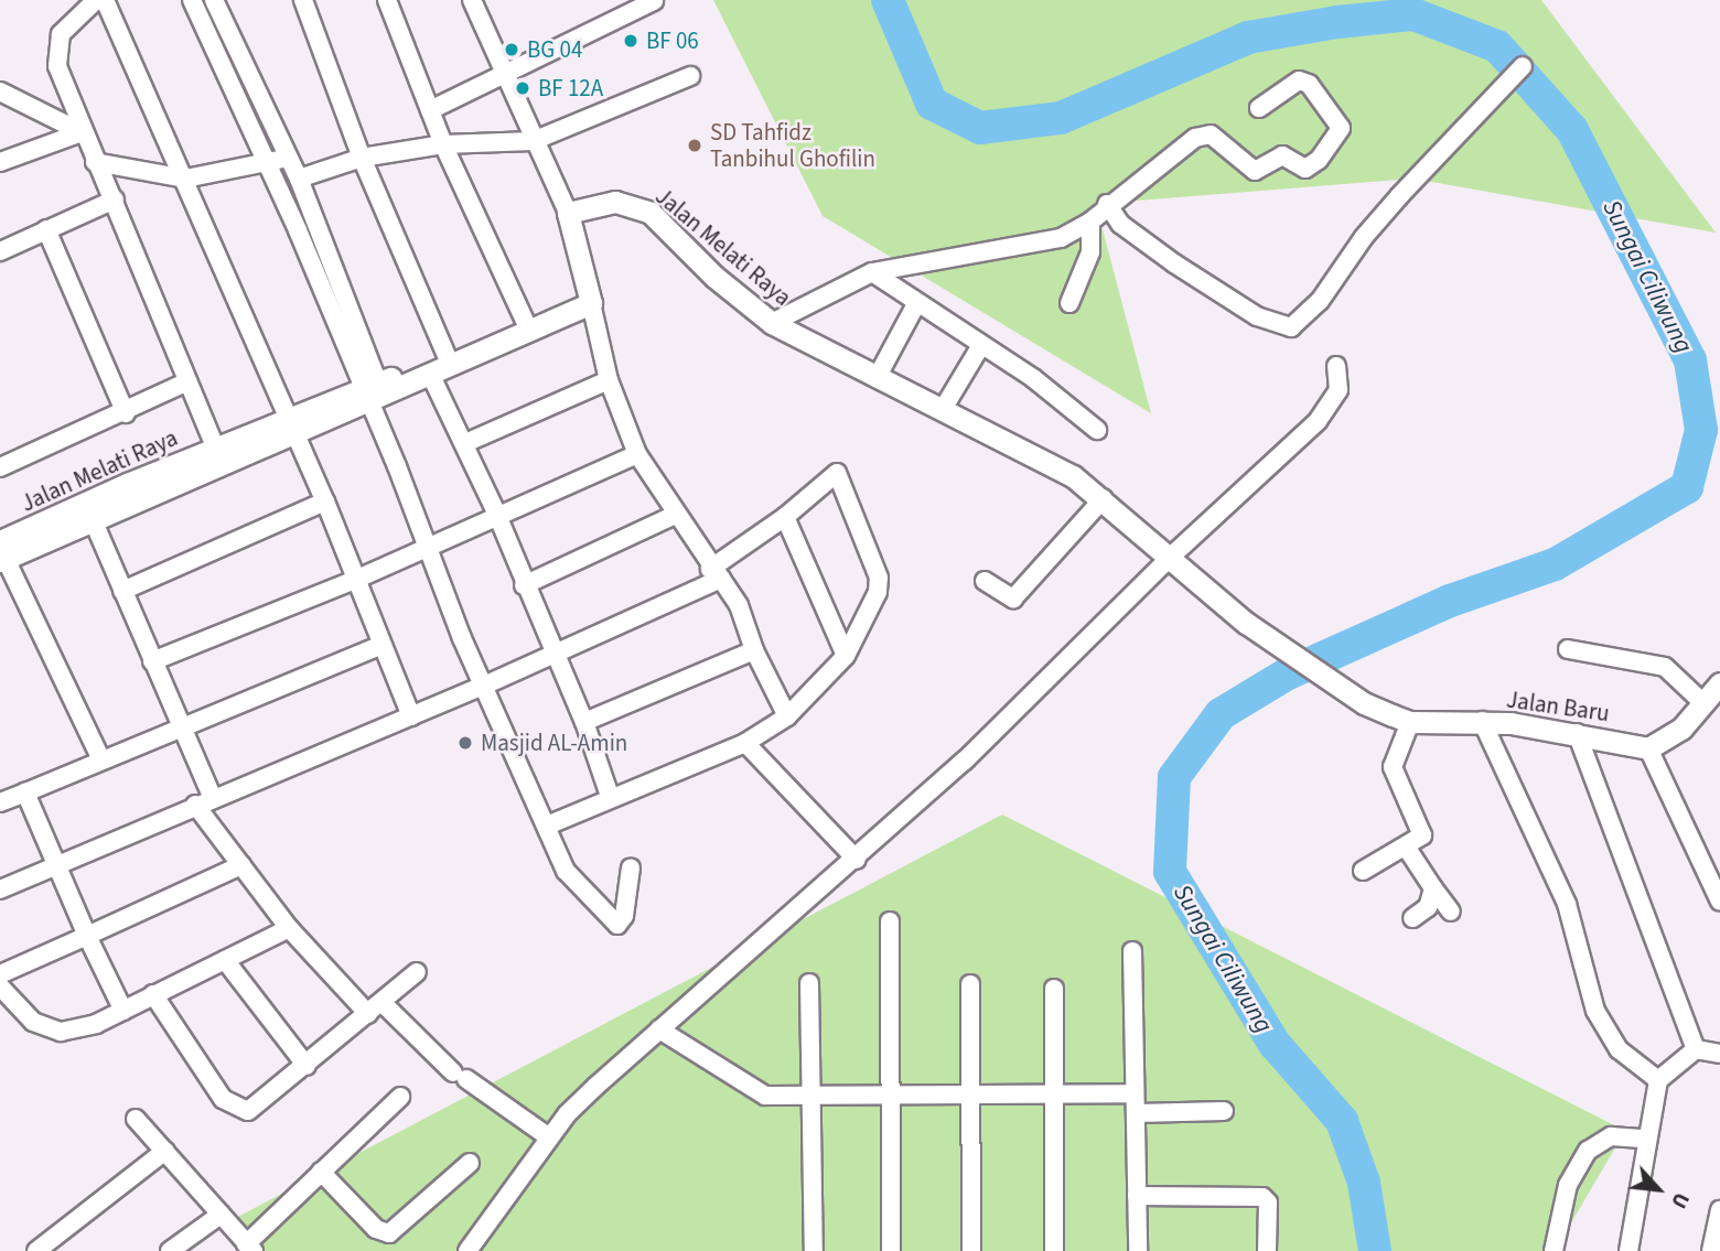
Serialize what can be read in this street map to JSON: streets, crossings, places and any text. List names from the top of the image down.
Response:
{
  "streets": {
    "street": ["Jalan Melati Raya", "Jalan Baru"]
  },
  "crossings": [
    ["Jalan Melati Raya", "Jalan Baru"]
  ],
  "water": ["Sungai Ciliwung"],
  "places": [
    "BF 06",
    "BG 04",
    "BF 12A",
    "SD Tahfidz Tanbihul Ghofilin",
    "Masjid AL-Amin"
  ],
  "north": "bottom right"
}
